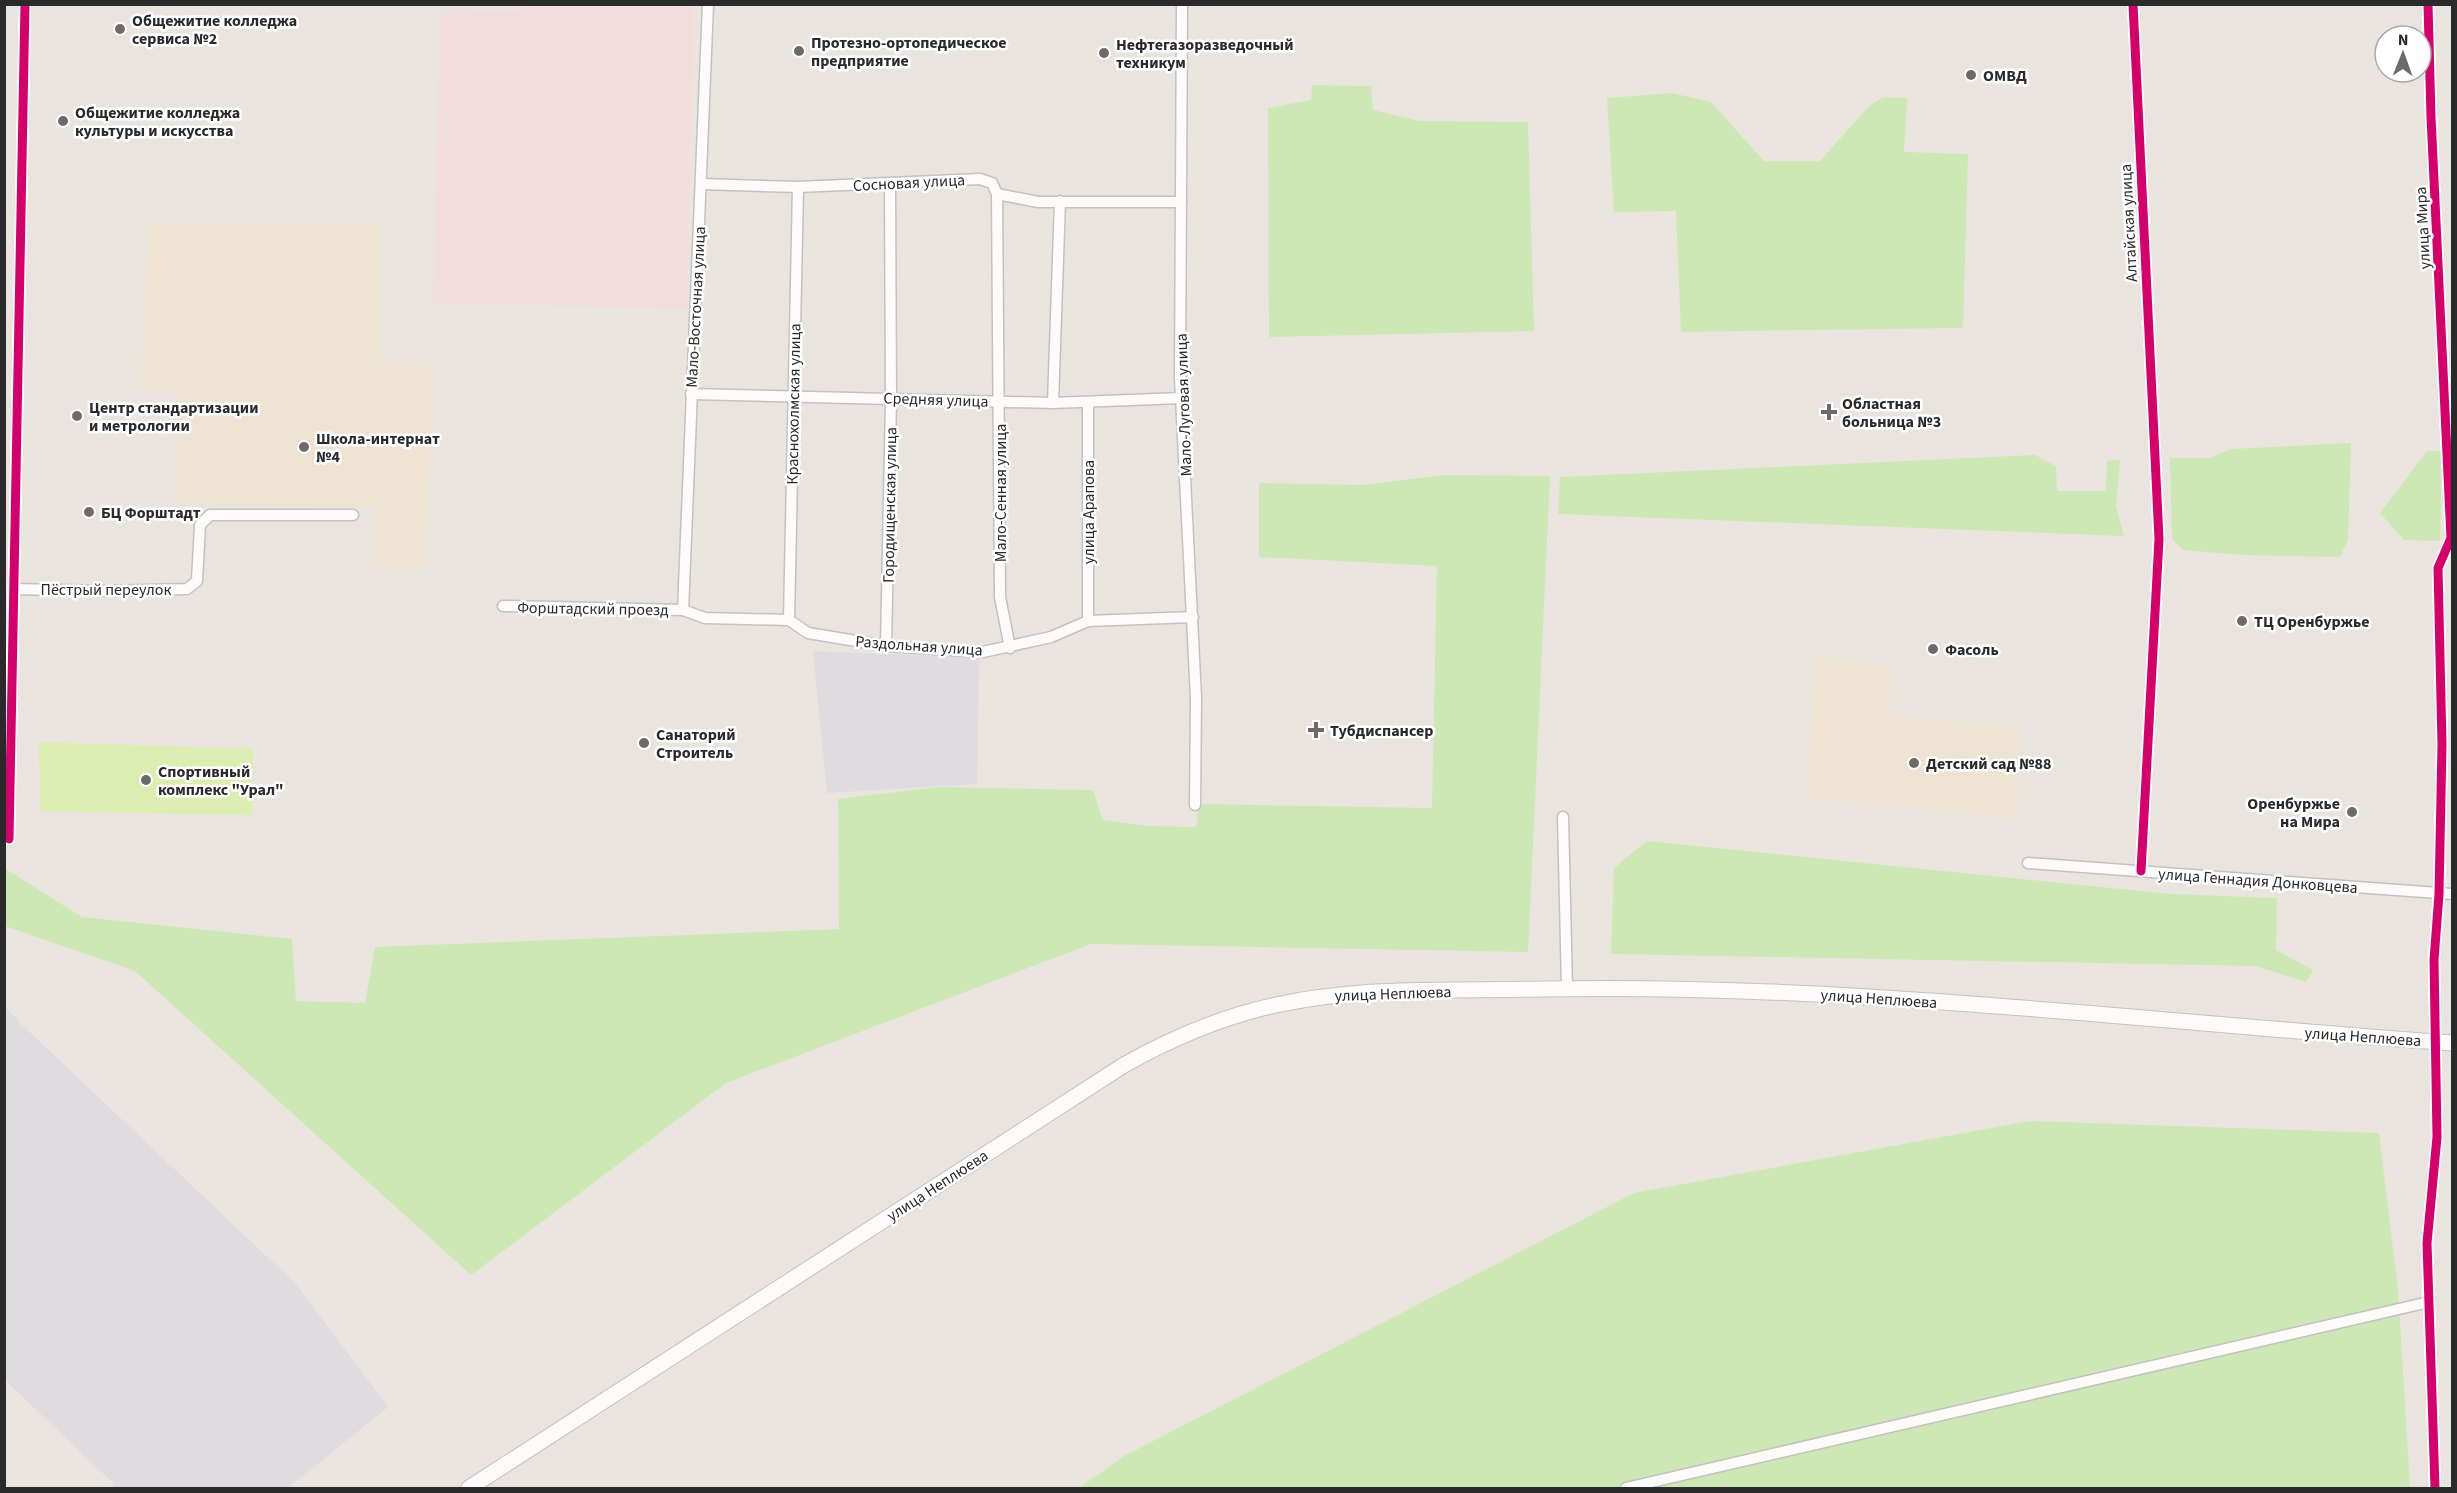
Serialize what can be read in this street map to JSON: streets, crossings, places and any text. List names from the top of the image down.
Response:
{
  "streets": {
    "main road": ["улица Неплюева"],
    "street": [
      "Сосновая улица",
      "Алтайская улица",
      "улица Мира",
      "Мало-Восточная улица",
      "Средняя улица",
      "Краснохолмская улица",
      "Мало-Луговая улица",
      "Мало-Сенная улица",
      "Городищенская улица",
      "улица Арапова",
      "Пёстрый переулок",
      "Форштадский проезд",
      "Раздольная улица",
      "улица Геннадия Донковцева"
    ]
  },
  "crossings": [
    ["Сосновая улица", "Мало-Восточная улица"],
    ["Сосновая улица", "Краснохолмская улица"],
    ["Сосновая улица", "Мало-Луговая улица"],
    ["Сосновая улица", "Мало-Сенная улица"],
    ["Сосновая улица", "Городищенская улица"],
    ["Алтайская улица", "улица Геннадия Донковцева"],
    ["улица Мира", "улица Геннадия Донковцева"],
    ["улица Мира", "улица Неплюева"],
    ["Мало-Восточная улица", "Средняя улица"],
    ["Мало-Восточная улица", "Форштадский проезд"],
    ["Мало-Восточная улица", "Раздольная улица"],
    ["Средняя улица", "Краснохолмская улица"],
    ["Средняя улица", "Мало-Луговая улица"],
    ["Средняя улица", "Мало-Сенная улица"],
    ["Средняя улица", "Городищенская улица"],
    ["Средняя улица", "улица Арапова"],
    ["Краснохолмская улица", "Раздольная улица"],
    ["Мало-Луговая улица", "Раздольная улица"],
    ["Мало-Сенная улица", "Раздольная улица"],
    ["Городищенская улица", "Раздольная улица"],
    ["улица Арапова", "Раздольная улица"],
    ["Форштадский проезд", "Раздольная улица"]
  ],
  "places": {
    "other": [
      "Общежитие колледжа сервиса №2",
      "Протезно-ортопедическое предприятие",
      "Нефтегазоразведочный техникум",
      "ОМВД",
      "Общежитие колледжа культуры и искусства",
      "Центр стандартизации и метрологии",
      "Школа-интернат №4",
      "БЦ Форштадт",
      "ТЦ Оренбуржье",
      "Фасоль",
      "Санаторий Строитель",
      "Детский сад №88",
      "Спортивный комплекс \"Урал\"",
      "Оренбуржье на Мира"
    ],
    "health": ["Областная больница №3", "Тубдиспансер"]
  },
  "north": "top"
}
